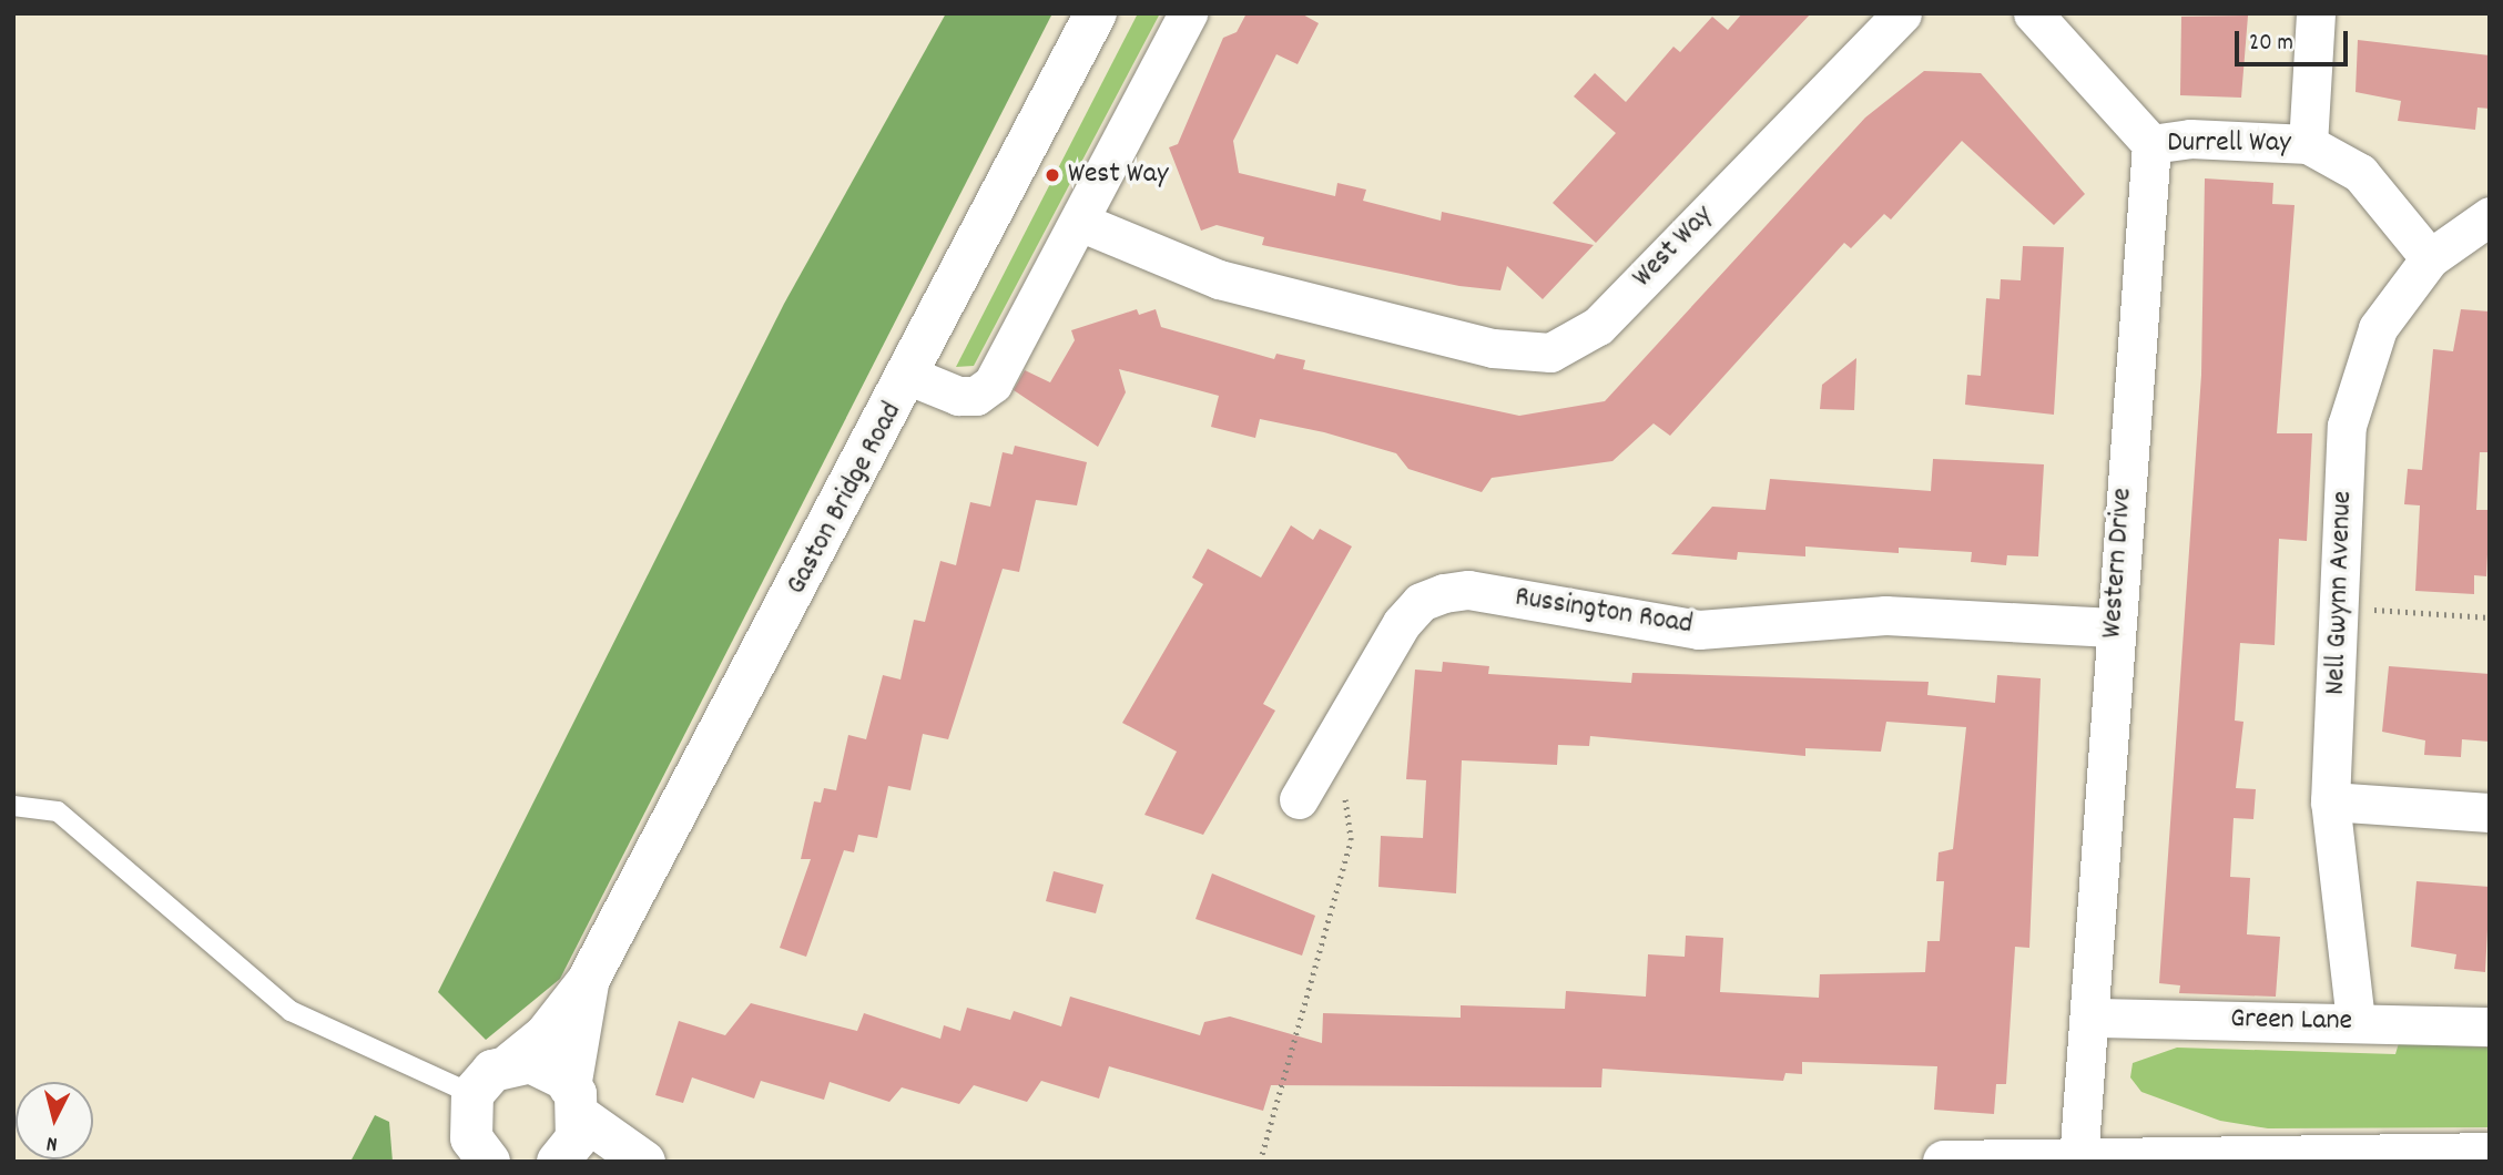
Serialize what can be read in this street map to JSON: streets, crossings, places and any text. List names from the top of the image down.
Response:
{
  "streets": {
    "main road": ["Gaston Bridge Road"],
    "street": [
      "Durrell Way",
      "West Way",
      "Western Drive",
      "Nell Gwynn Avenue",
      "Russington Road",
      "Green Lane"
    ]
  },
  "crossings": [
    ["Durrell Way", "Western Drive"],
    ["Durrell Way", "Nell Gwynn Avenue"],
    ["Western Drive", "Russington Road"],
    ["Western Drive", "Green Lane"],
    ["Nell Gwynn Avenue", "Green Lane"]
  ],
  "places": ["West Way"],
  "scale_bar": "20 m",
  "north": "bottom"
}
